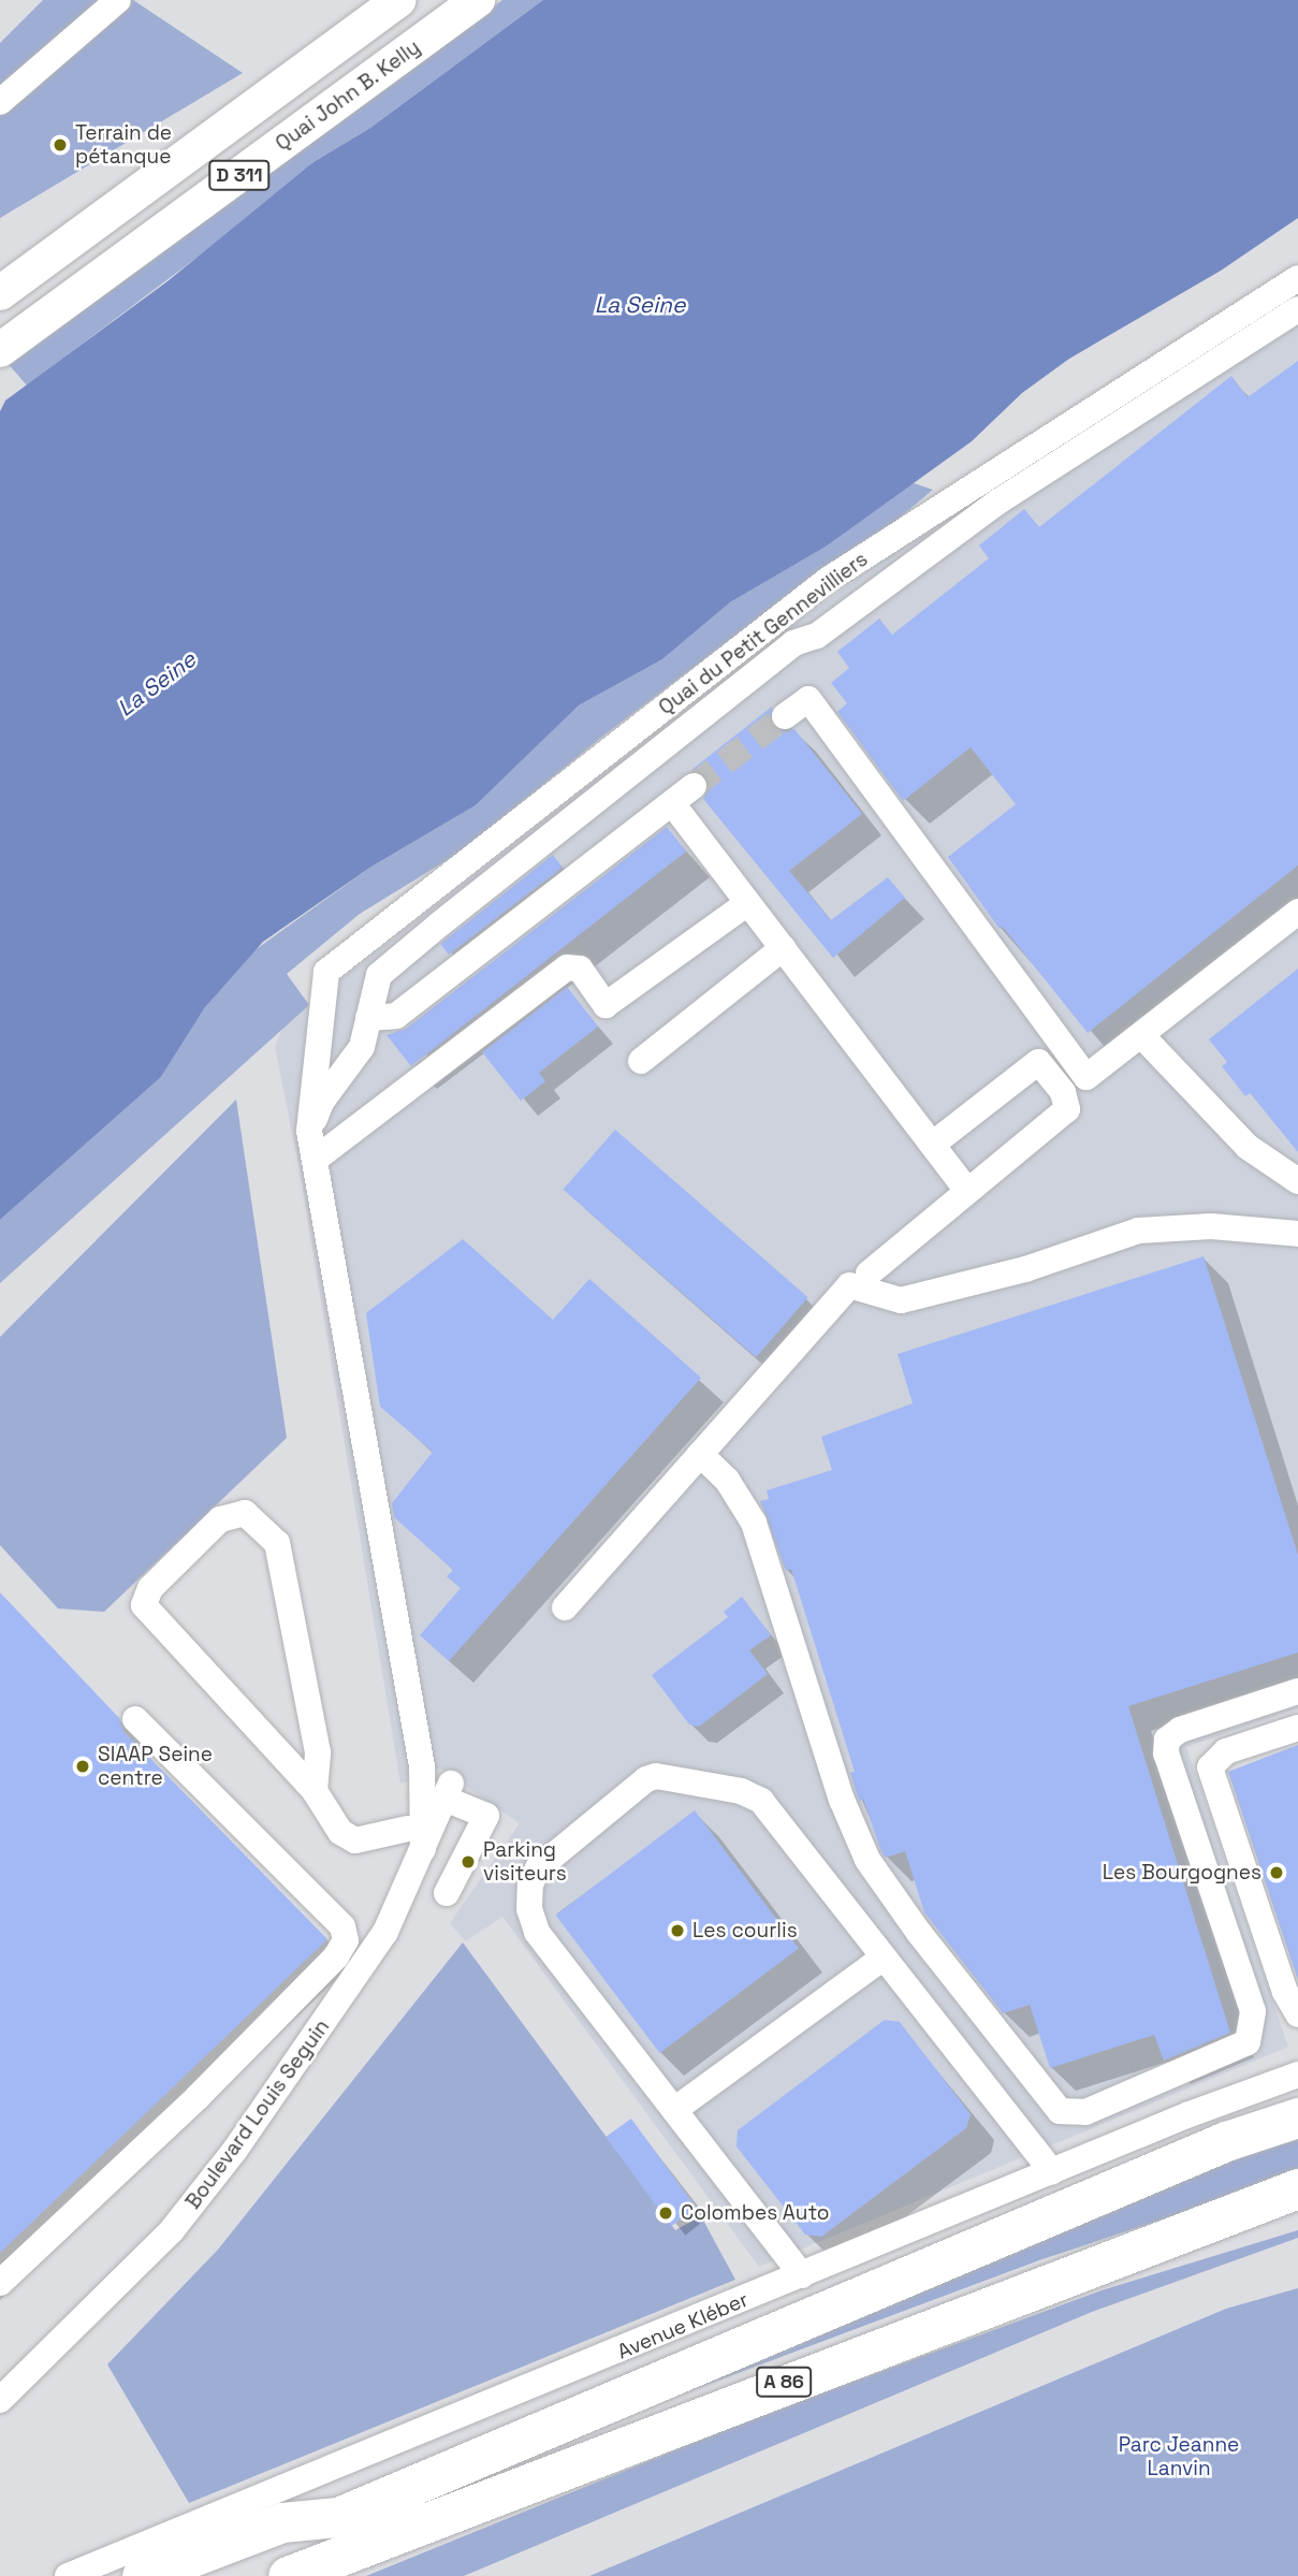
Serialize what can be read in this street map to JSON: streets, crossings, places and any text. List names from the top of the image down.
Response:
{
  "streets": {
    "highway": ["A 86"],
    "main road": ["Quai John B. Kelly", "D 311"],
    "street": ["Quai du Petit Gennevilliers", "Boulevard Louis Seguin", "Avenue Kléber"]
  },
  "water": ["La Seine"],
  "parks": ["Parc Jeanne Lanvin"],
  "places": [
    "Terrain de pétanque",
    "SIAAP Seine centre",
    "Parking visiteurs",
    "Les Bourgognes",
    "Les courlis",
    "Colombes Auto"
  ]
}
